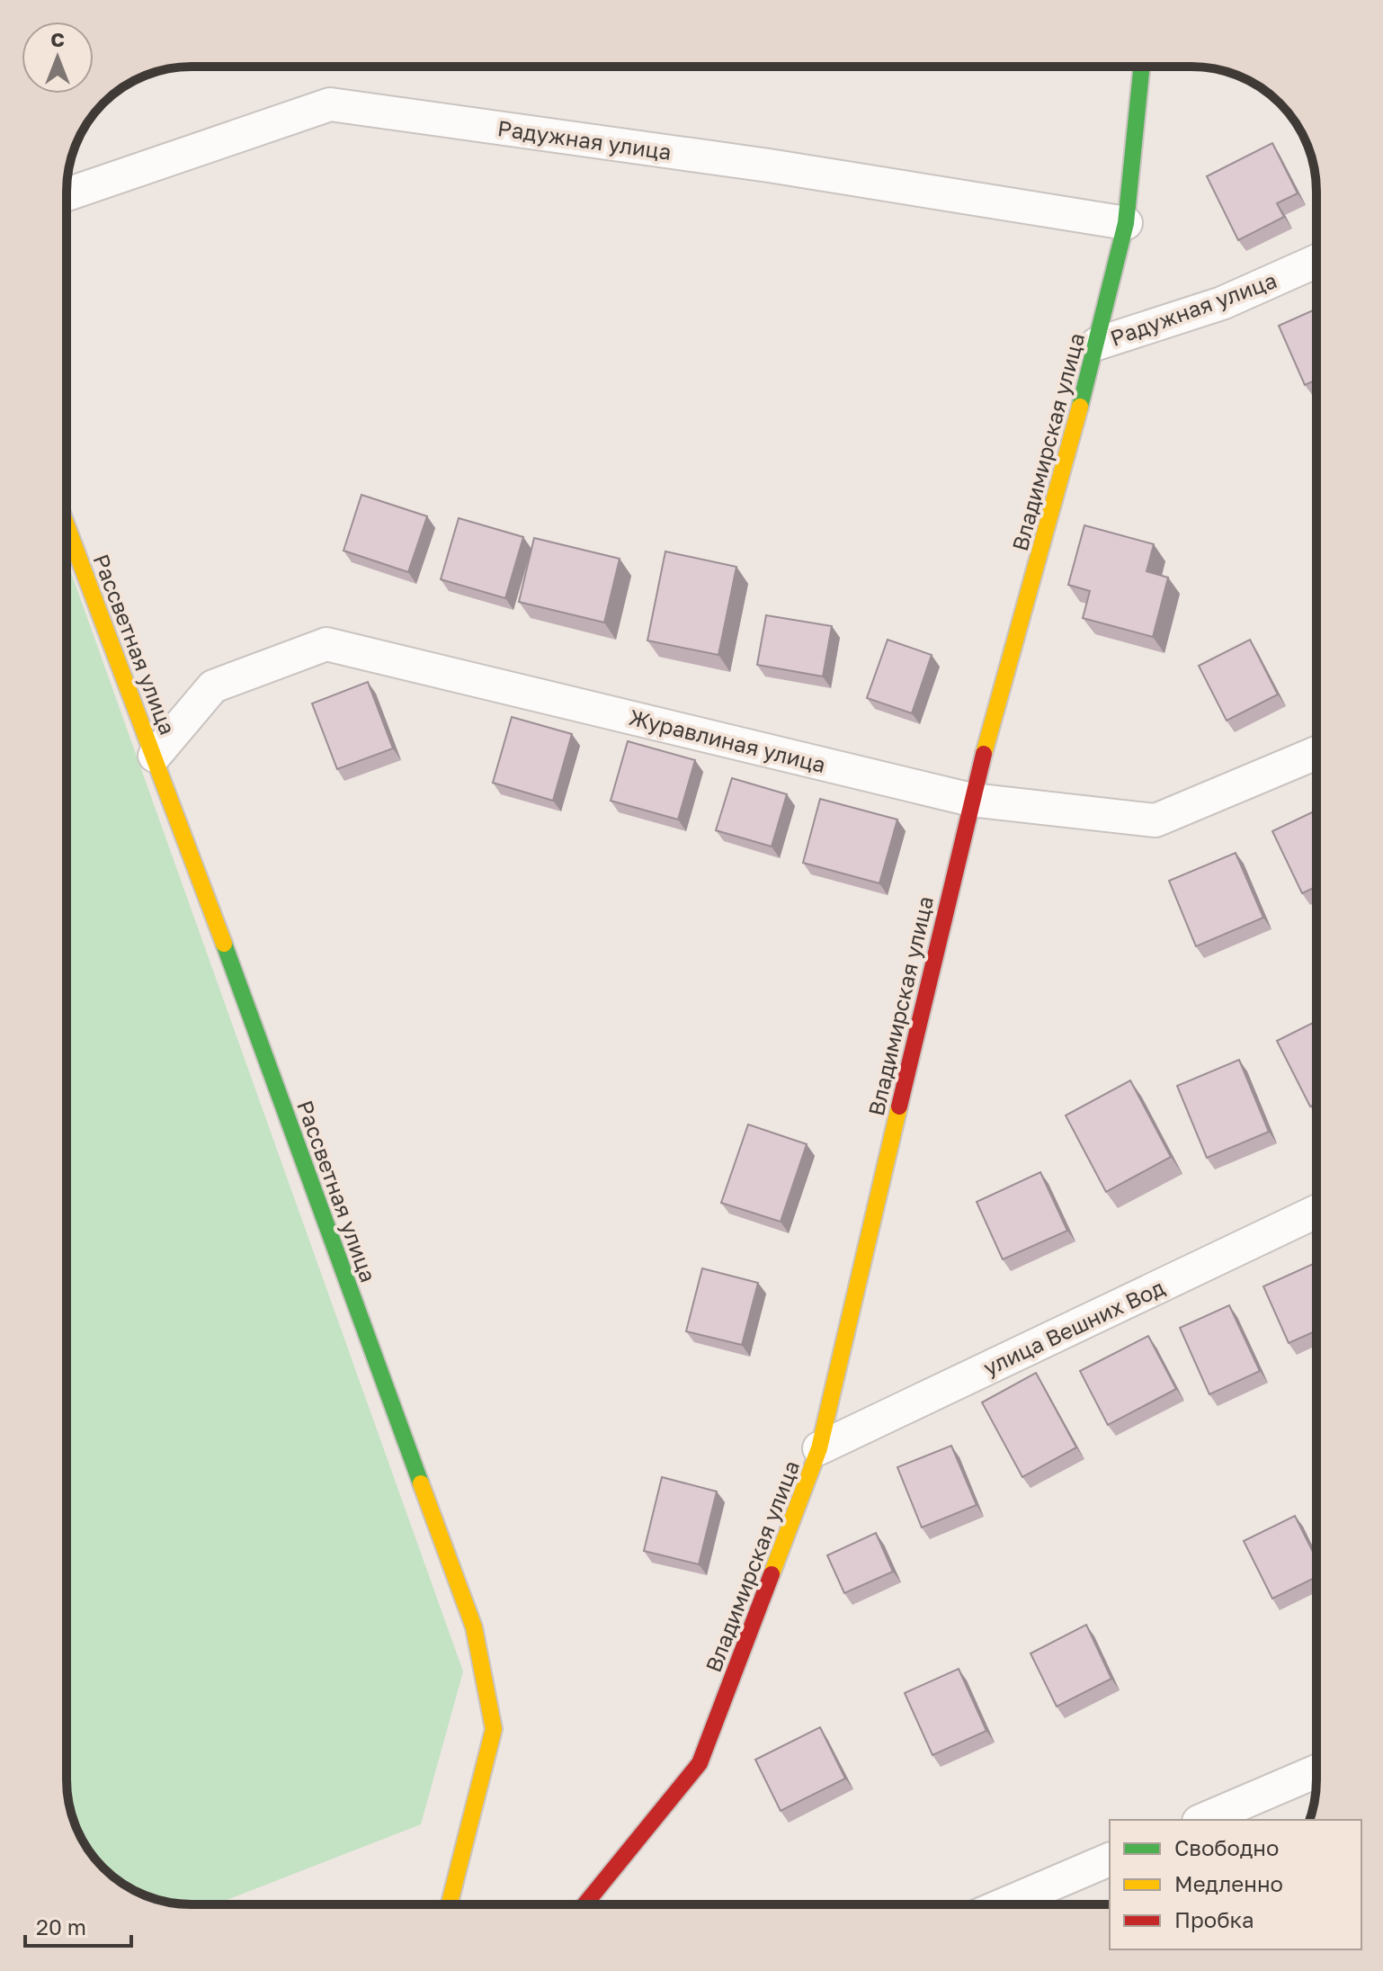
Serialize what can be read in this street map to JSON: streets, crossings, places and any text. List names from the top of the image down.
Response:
{
  "streets": {
    "street": [
      "Радужная улица",
      "Владимирская улица",
      "Рассветная улица",
      "Журавлиная улица",
      "улица Вешних Вод"
    ]
  },
  "crossings": [
    ["Радужная улица", "Владимирская улица"],
    ["Владимирская улица", "Журавлиная улица"],
    ["Владимирская улица", "улица Вешних Вод"],
    ["Рассветная улица", "Журавлиная улица"]
  ],
  "legend": ["Свободно", "Медленно", "Пробка"],
  "scale_bar": "20 m",
  "north": "top"
}
